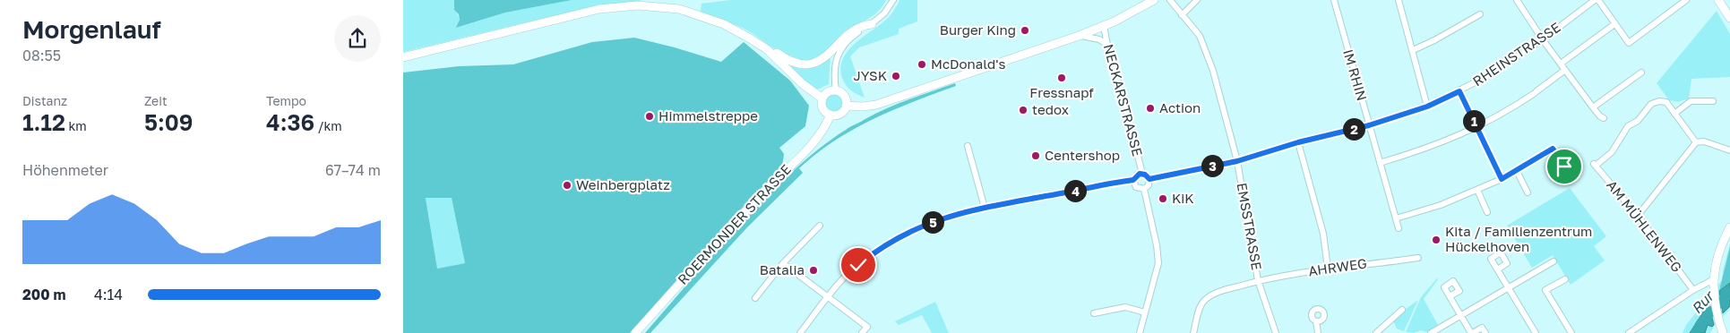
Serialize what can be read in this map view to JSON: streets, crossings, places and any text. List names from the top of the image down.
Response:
{
  "streets": {
    "main road": ["ROERMONDER STRASSE"],
    "street": [
      "RHEINSTRASSE",
      "IM RHIN",
      "NECKARSTRASSE",
      "EMSSTRASSE",
      "AM MÜHLENWEG",
      "AHRWEG"
    ]
  },
  "crossings": [
    ["RHEINSTRASSE", "IM RHIN"],
    ["RHEINSTRASSE", "NECKARSTRASSE"],
    ["RHEINSTRASSE", "EMSSTRASSE"],
    ["EMSSTRASSE", "AHRWEG"]
  ],
  "water": ["Rur"],
  "places": [
    "Burger King",
    "McDonald's",
    "JYSK",
    "Fressnapf",
    "Action",
    "tedox",
    "Himmelstreppe",
    "Centershop",
    "Weinbergplatz",
    "KiK",
    "Kita / Familienzentrum Hückelhoven",
    "Batalia"
  ],
  "page": {
    "heading": ["Morgenlauf", "08:55"],
    "stats": [
      ["Distanz", "1.12 km"],
      ["Zeit", "5:09"],
      ["Tempo", "4:36 /km"]
    ],
    "pins": [
      "1",
      "2",
      "3",
      "4",
      "5"
    ],
    "chart": ["Höhenmeter", "67–74 m"],
    "list": [
      {
        "name": "200 m",
        "note": "4:14"
      }
    ]
  }
}
